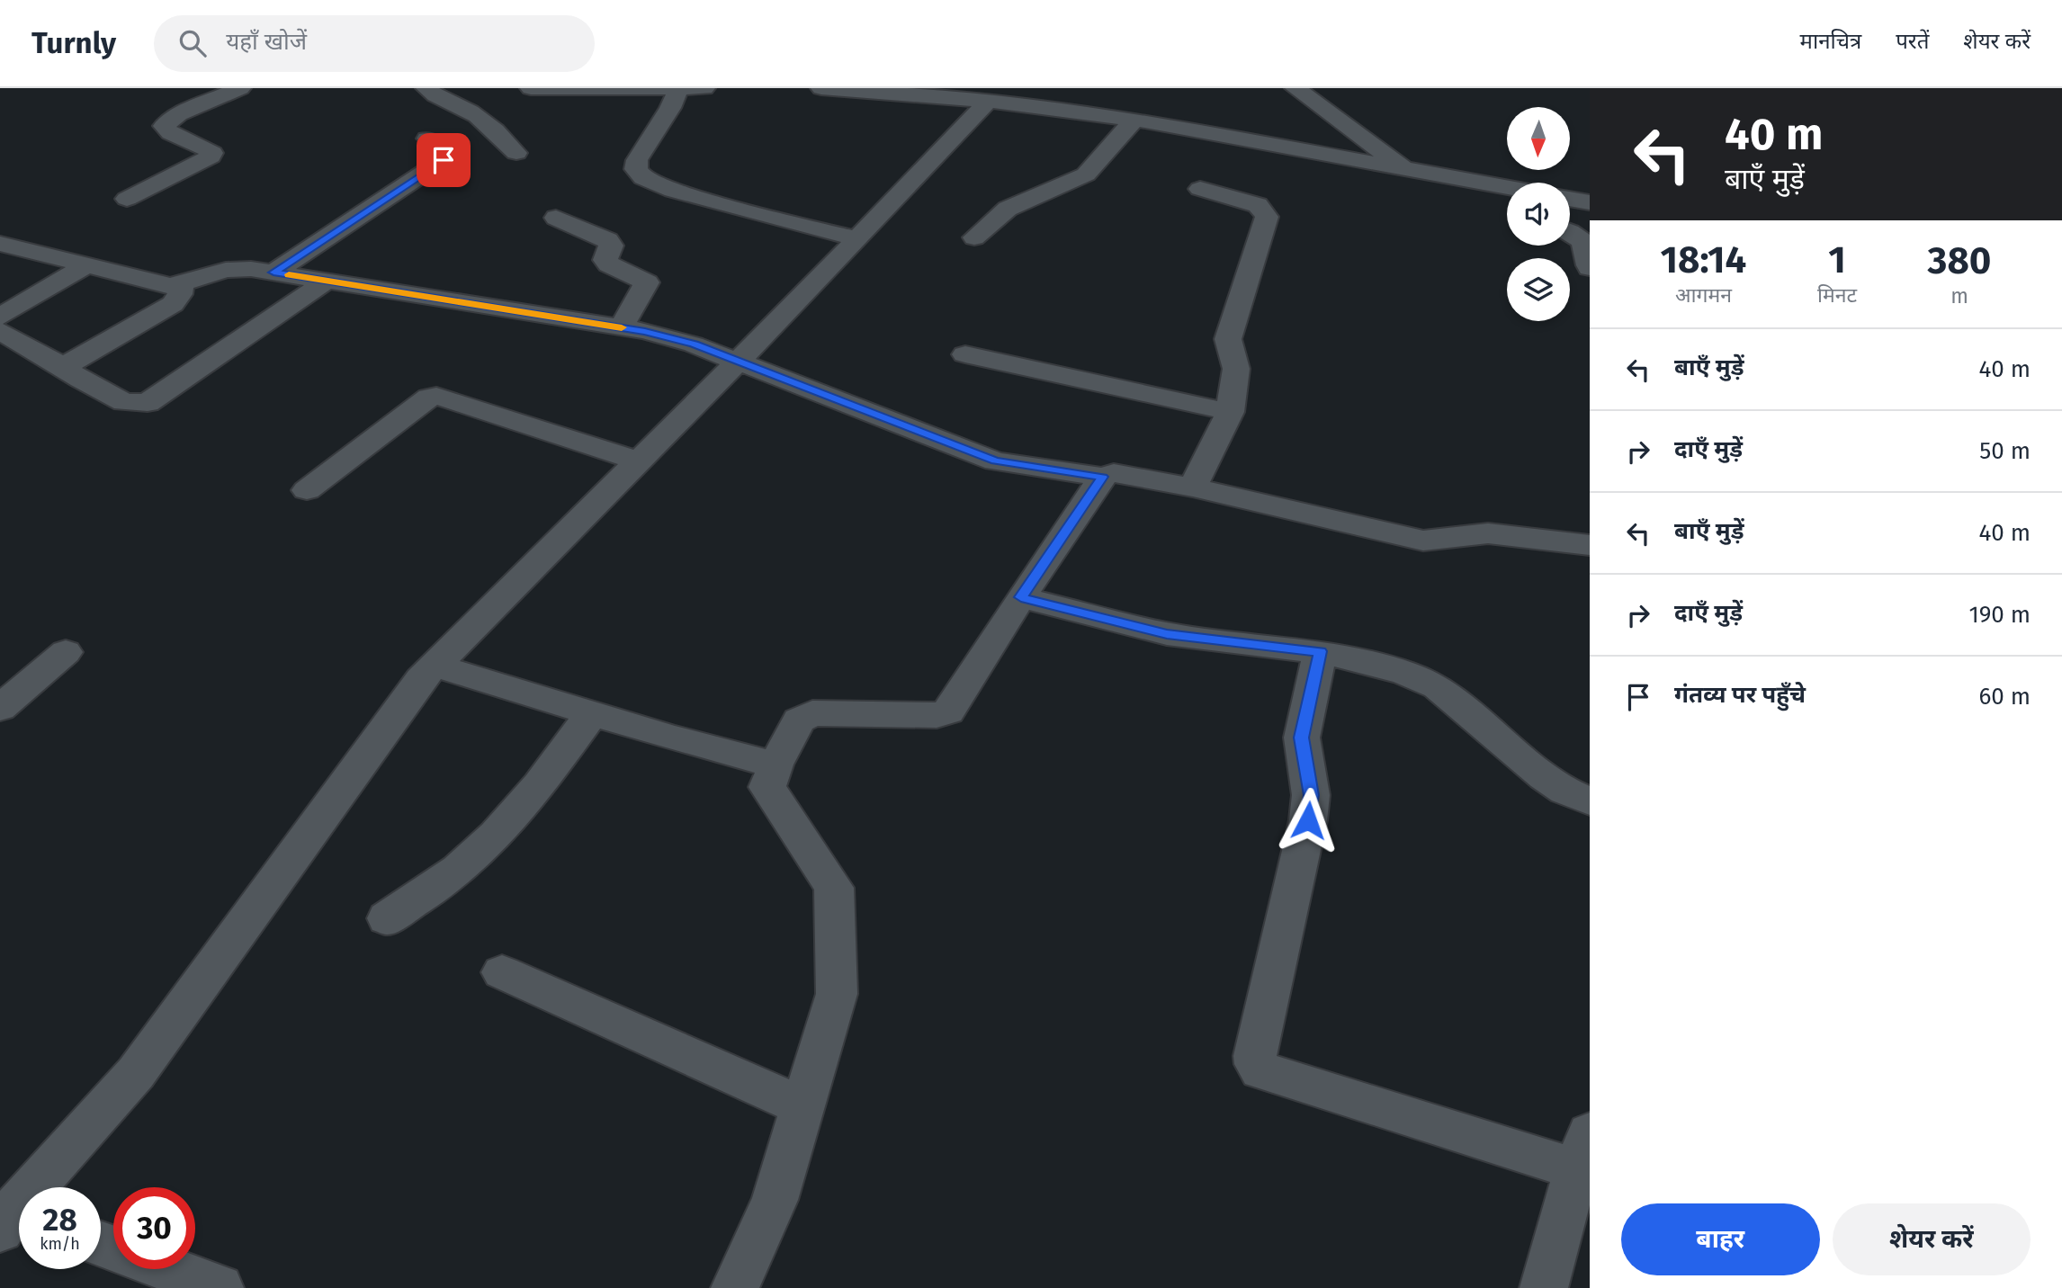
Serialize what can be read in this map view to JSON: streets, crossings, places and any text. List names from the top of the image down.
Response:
{
  "north": "bottom",
  "page": {
    "header": "Turnly",
    "search": "यहाँ खोजें",
    "nav": ["मानचित्र", "परतें", "शेयर करें"],
    "turn": ["40 m", "बाएँ मुड़ें"],
    "eta": [
      "18:14",
      "आगमन",
      "1",
      "मिनट",
      "380",
      "m"
    ],
    "list": [
      {
        "name": "बाएँ मुड़ें",
        "value": "40 m"
      },
      {
        "name": "दाएँ मुड़ें",
        "value": "50 m"
      },
      {
        "name": "बाएँ मुड़ें",
        "value": "40 m"
      },
      {
        "name": "दाएँ मुड़ें",
        "value": "190 m"
      },
      {
        "name": "गंतव्य पर पहुँचे",
        "value": "60 m"
      }
    ],
    "speed": "28 km/h",
    "limit": "30",
    "buttons": ["बाहर", "शेयर करें"]
  }
}
